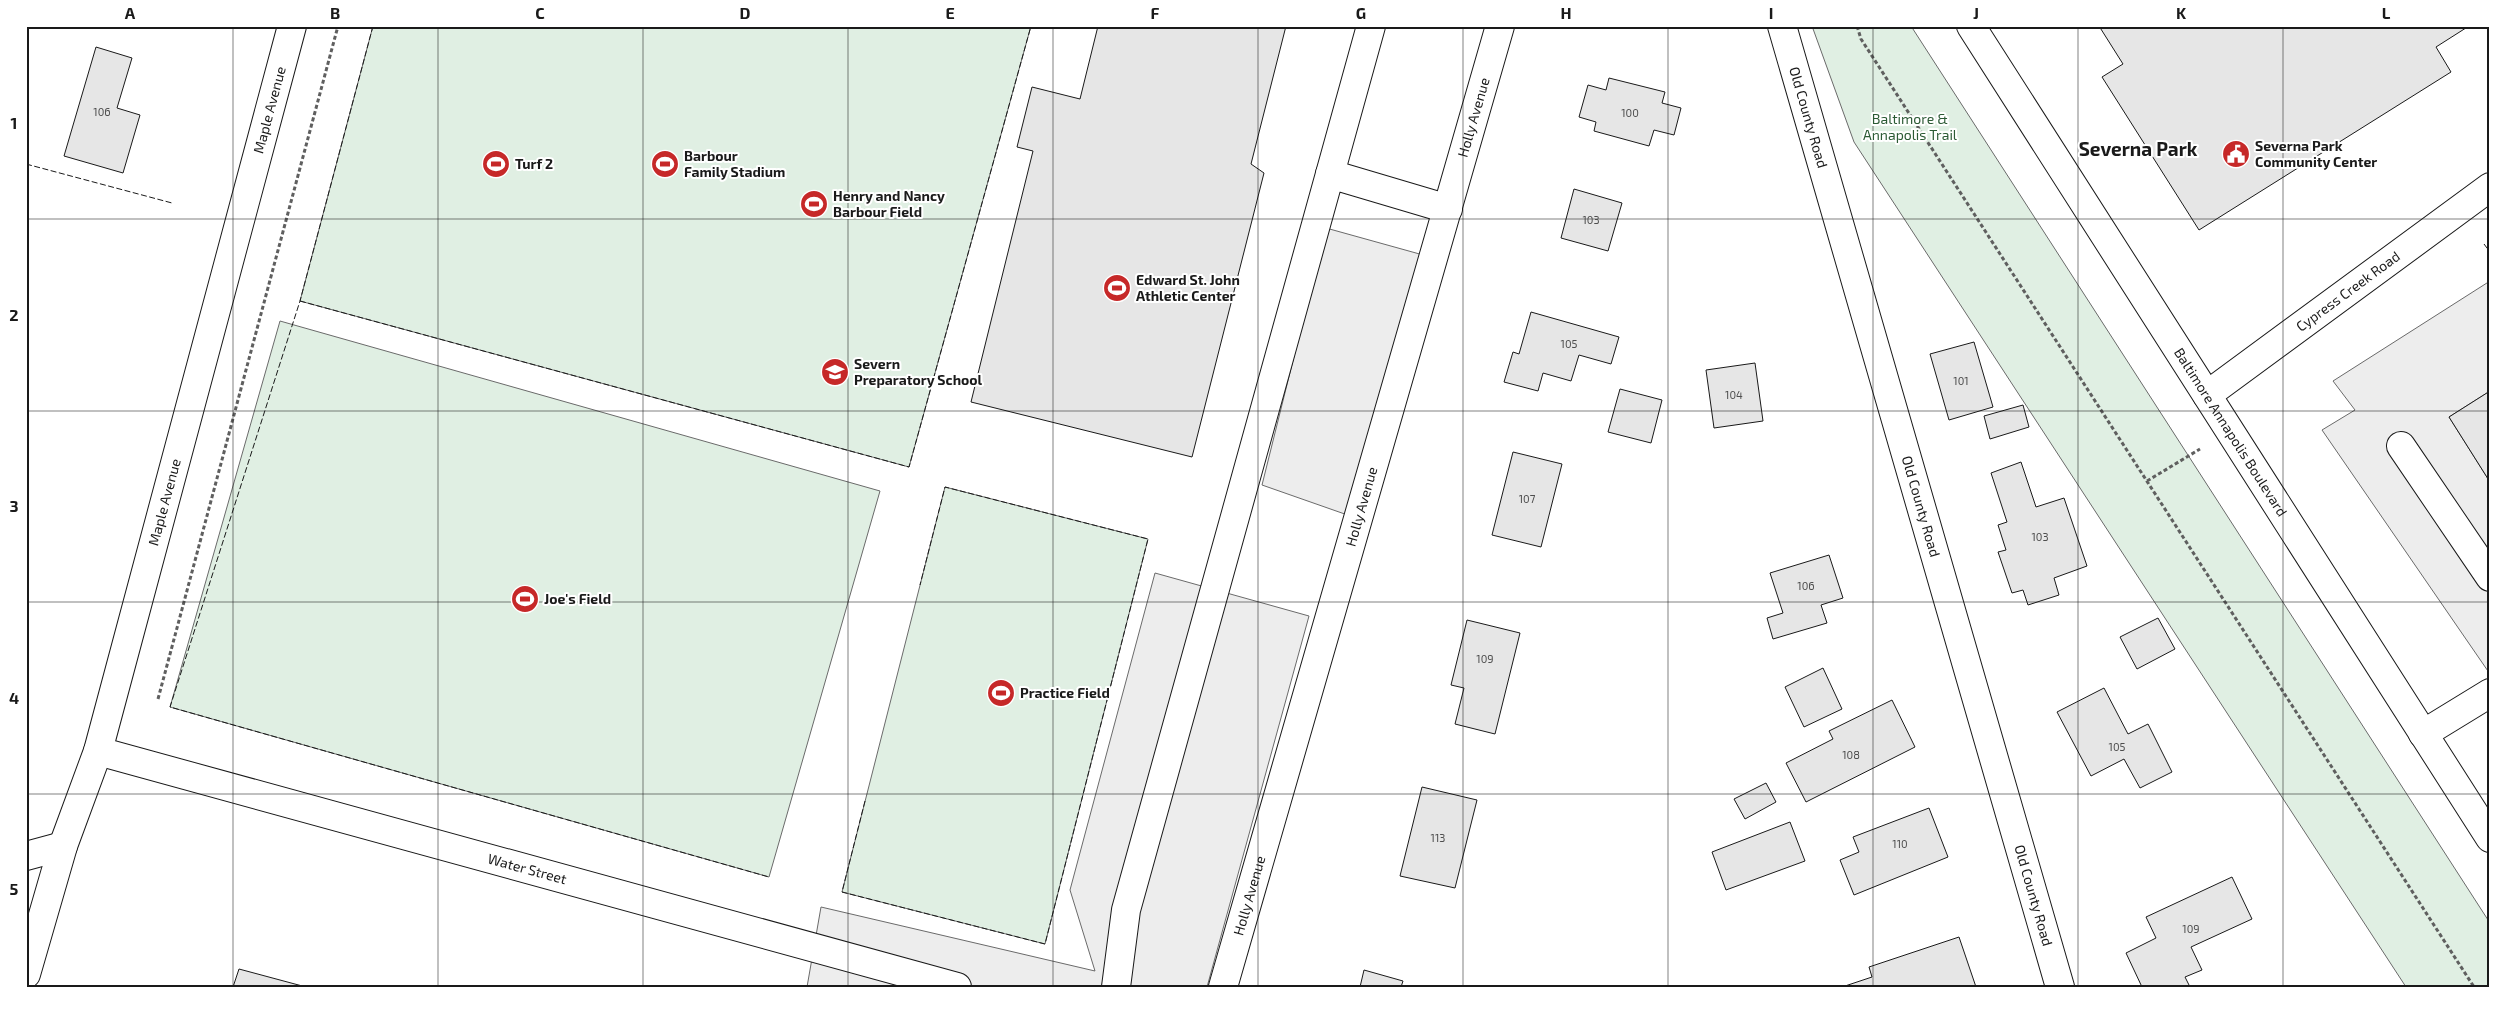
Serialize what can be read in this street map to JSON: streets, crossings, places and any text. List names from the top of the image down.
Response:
{
  "streets": {
    "street": [
      "Maple Avenue",
      "Holly Avenue",
      "Old County Road",
      "Cypress Creek Road",
      "Baltimore Annapolis Boulevard",
      "Water Street"
    ]
  },
  "crossings": [
    ["Maple Avenue", "Water Street"],
    ["Cypress Creek Road", "Baltimore Annapolis Boulevard"]
  ],
  "districts": ["Severna Park"],
  "parks": ["Baltimore & Annapolis Trail"],
  "places": {
    "public building": ["Severna Park Community Center"],
    "sports": [
      "Turf 2",
      "Barbour Family Stadium",
      "Henry and Nancy Barbour Field",
      "Edward St. John Athletic Center",
      "Joe's Field",
      "Practice Field"
    ],
    "school or university": ["Severn Preparatory School"]
  },
  "house_numbers": [
    "106",
    "100",
    "103",
    "105",
    "101",
    "104",
    "107",
    "103",
    "106",
    "109",
    "105",
    "108",
    "113",
    "110",
    "109"
  ],
  "grid": {
    "columns": [
      "A",
      "B",
      "C",
      "D",
      "E",
      "F",
      "G",
      "H",
      "I",
      "J",
      "K",
      "L"
    ],
    "rows": [
      "1",
      "2",
      "3",
      "4",
      "5"
    ]
  }
}
